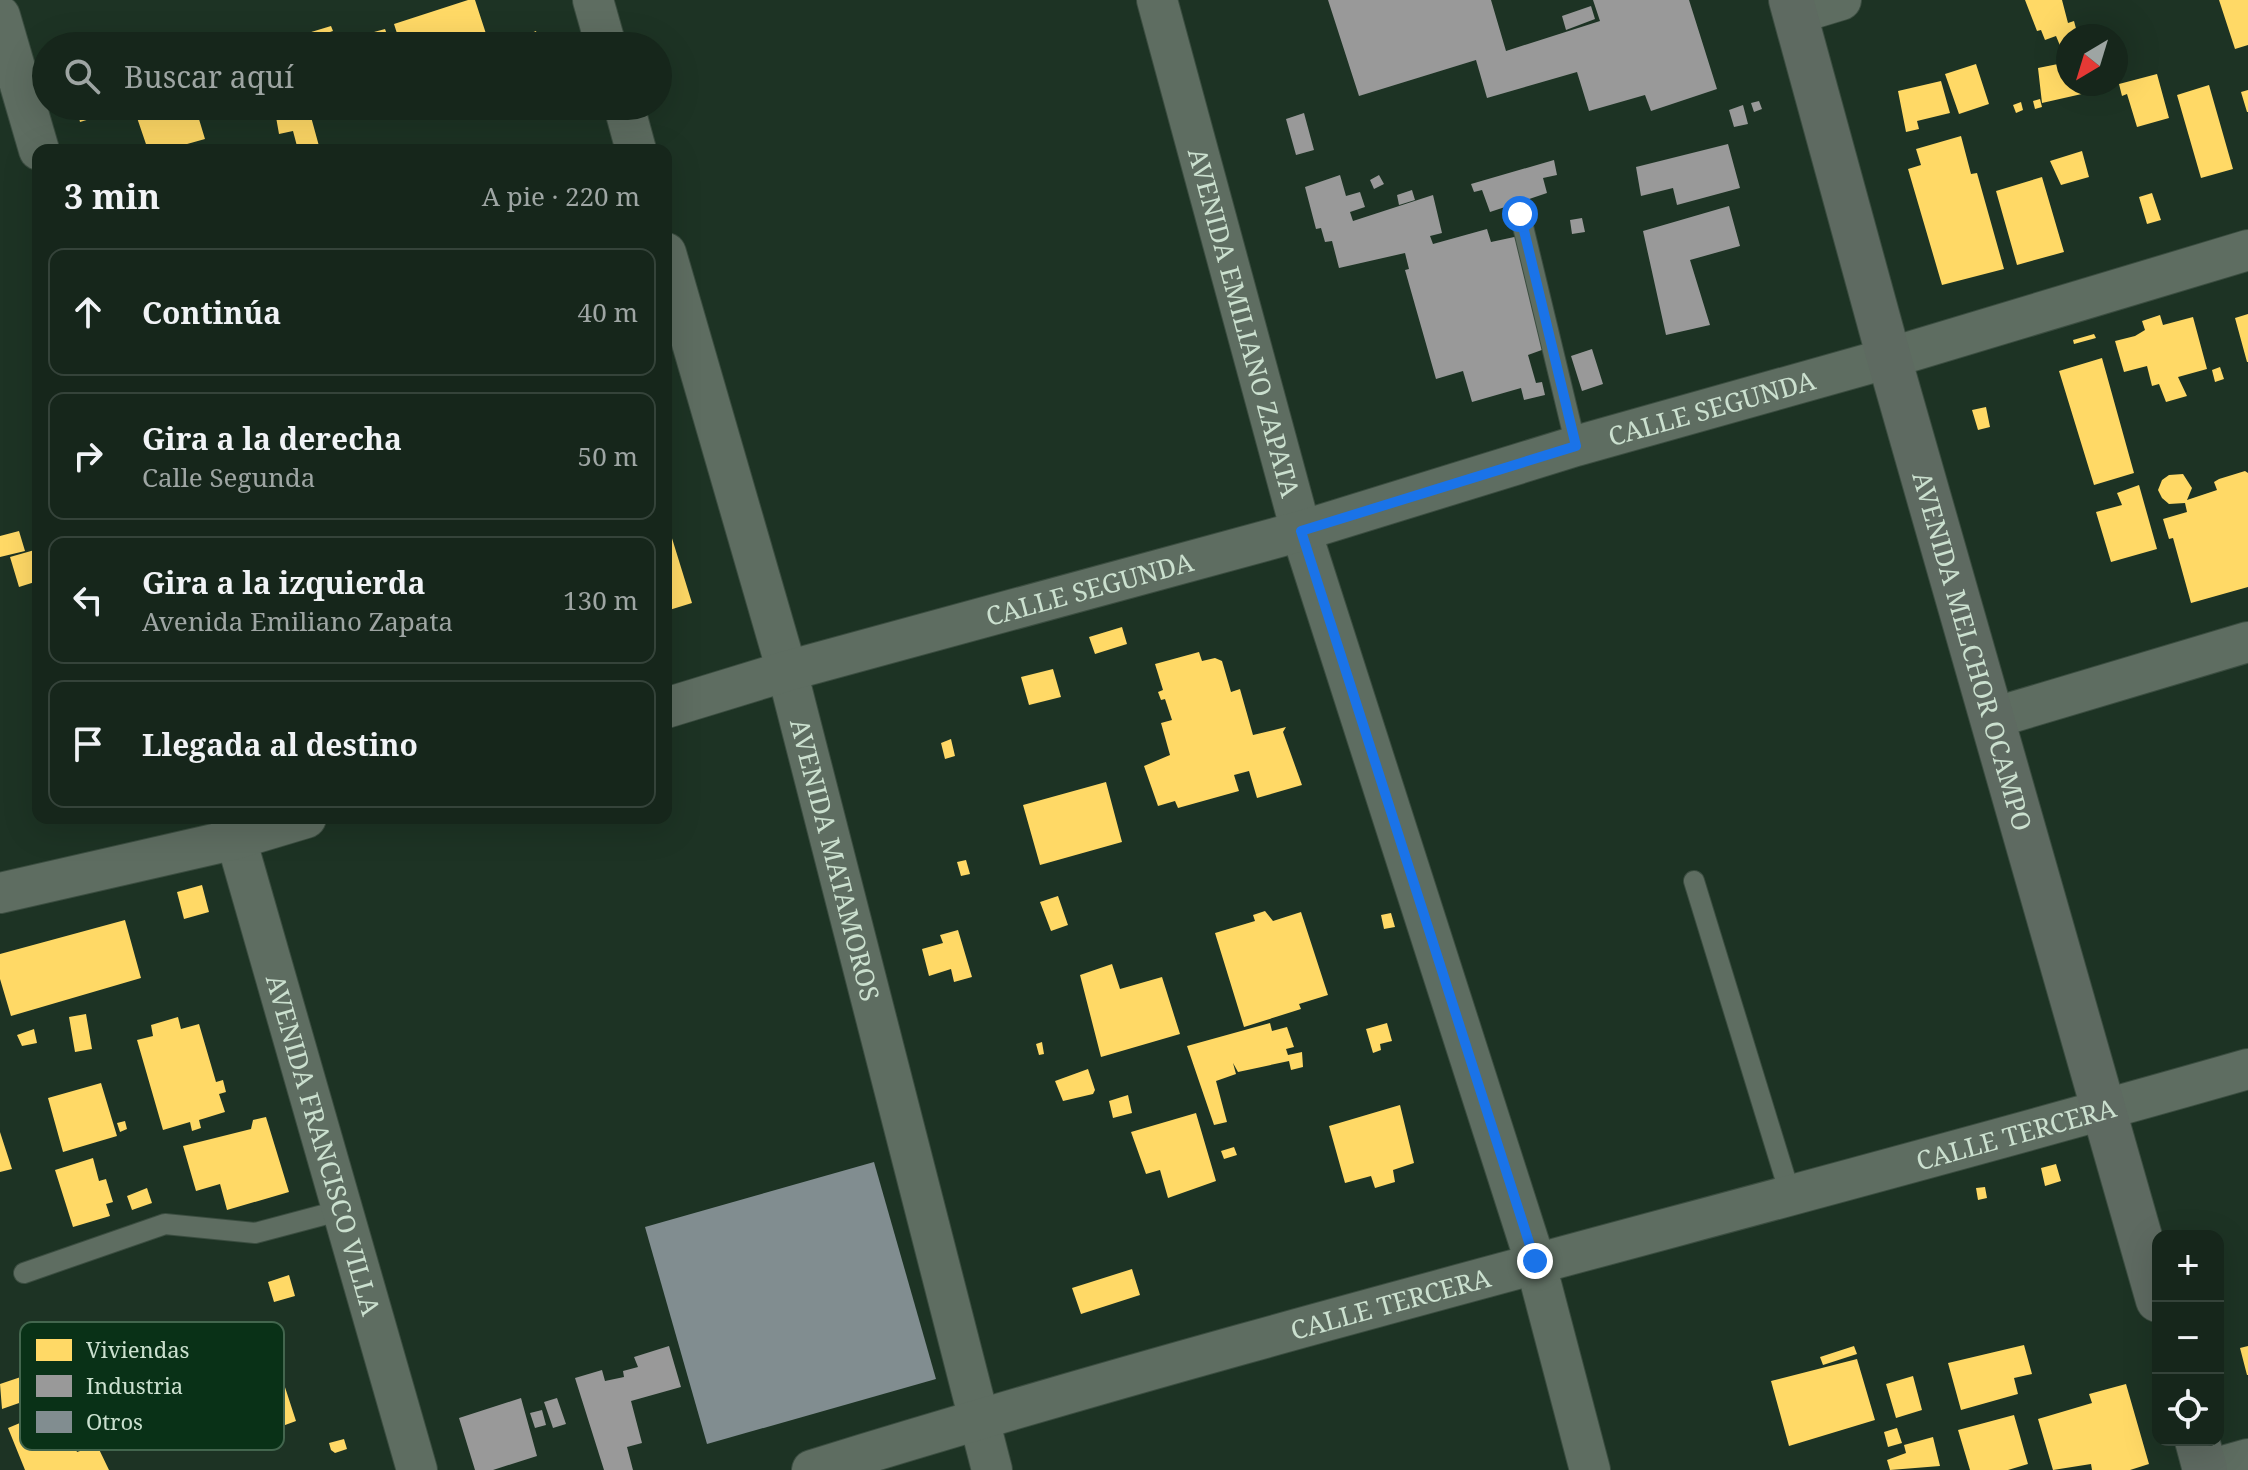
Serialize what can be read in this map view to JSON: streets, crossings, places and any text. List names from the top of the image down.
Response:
{
  "streets": {
    "main road": ["AVENIDA MELCHOR OCAMPO"],
    "street": [
      "AVENIDA EMILIANO ZAPATA",
      "CALLE SEGUNDA",
      "AVENIDA MATAMOROS",
      "CALLE TERCERA",
      "AVENIDA FRANCISCO VILLA"
    ]
  },
  "crossings": [
    ["AVENIDA EMILIANO ZAPATA", "CALLE SEGUNDA"],
    ["AVENIDA EMILIANO ZAPATA", "CALLE TERCERA"],
    ["CALLE SEGUNDA", "AVENIDA MELCHOR OCAMPO"],
    ["CALLE SEGUNDA", "AVENIDA MATAMOROS"],
    ["AVENIDA MELCHOR OCAMPO", "CALLE TERCERA"],
    ["AVENIDA MATAMOROS", "CALLE TERCERA"]
  ],
  "legend": ["Viviendas", "Industria", "Otros"],
  "north": "bottom left",
  "page": {
    "search": "Buscar aquí",
    "heading": ["3 min", "A pie · 220 m"],
    "list": [
      ["Continúa", "40 m"],
      ["Gira a la derecha", "Calle Segunda", "50 m"],
      ["Gira a la izquierda", "Avenida Emiliano Zapata", "130 m"],
      "Llegada al destino"
    ],
    "map_buttons": ["+", "−"]
  }
}
